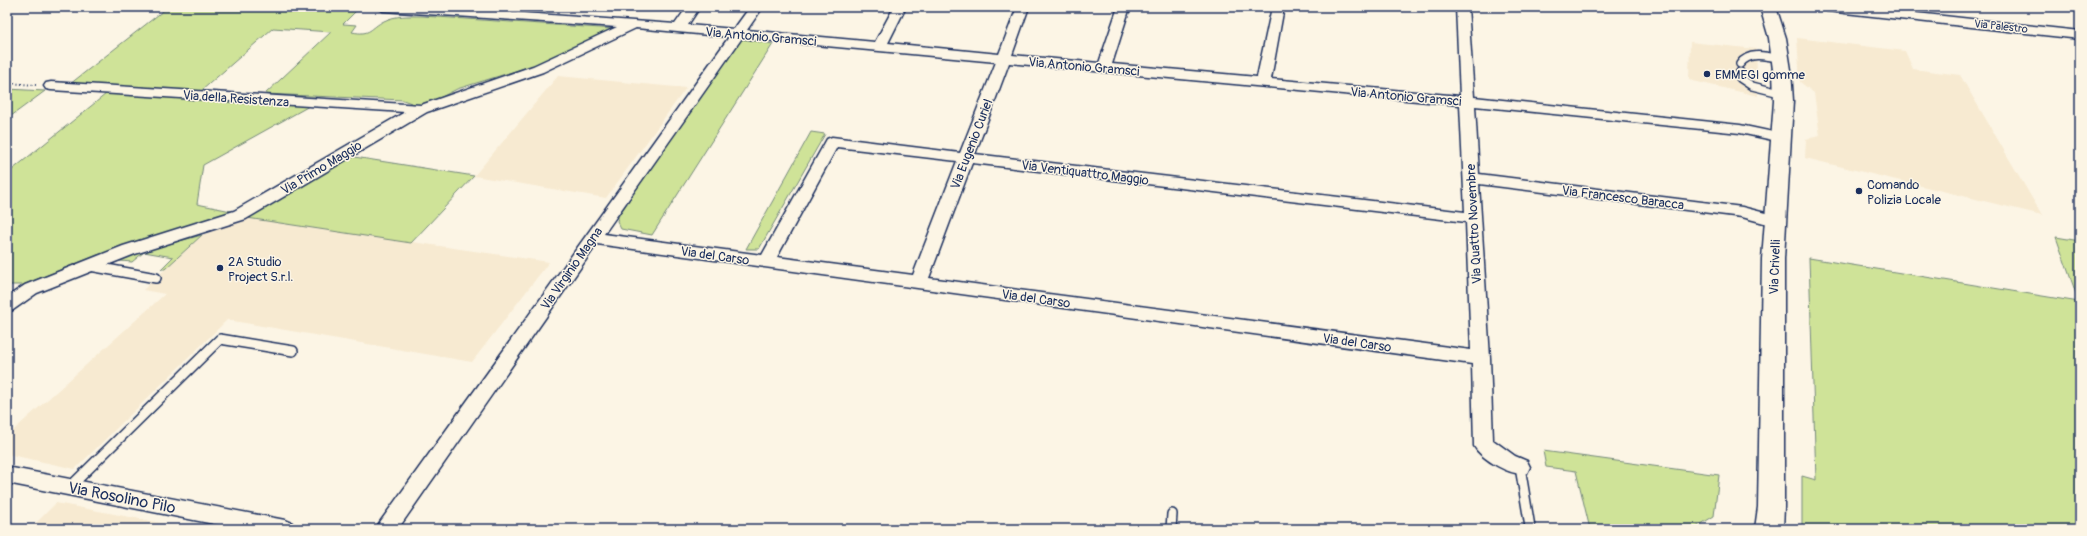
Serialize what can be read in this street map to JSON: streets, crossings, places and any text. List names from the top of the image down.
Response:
{
  "streets": {
    "street": [
      "Via Palestro",
      "Via Antonio Gramsci",
      "Via della Resistenza",
      "Via Eugenio Curiel",
      "Via Primo Maggio",
      "Via Ventiquattro Maggio",
      "Via Francesco Baracca",
      "Via Quattro Novembre",
      "Via del Carso",
      "Via Crivelli",
      "Via Virginio Magna",
      "Via Rosolino Pilo"
    ]
  },
  "crossings": [
    ["Via Antonio Gramsci", "Via Eugenio Curiel"],
    ["Via Antonio Gramsci", "Via Primo Maggio"],
    ["Via Antonio Gramsci", "Via Quattro Novembre"],
    ["Via Antonio Gramsci", "Via Crivelli"],
    ["Via Antonio Gramsci", "Via Virginio Magna"],
    ["Via della Resistenza", "Via Primo Maggio"],
    ["Via Eugenio Curiel", "Via Ventiquattro Maggio"],
    ["Via Eugenio Curiel", "Via del Carso"],
    ["Via Ventiquattro Maggio", "Via Quattro Novembre"],
    ["Via Ventiquattro Maggio", "Via del Carso"],
    ["Via Francesco Baracca", "Via Quattro Novembre"],
    ["Via Francesco Baracca", "Via Crivelli"],
    ["Via Quattro Novembre", "Via del Carso"],
    ["Via del Carso", "Via Virginio Magna"]
  ],
  "places": ["EMMEGI gomme", "Comando Polizia Locale", "2A Studio Project S.r.l."]
}
